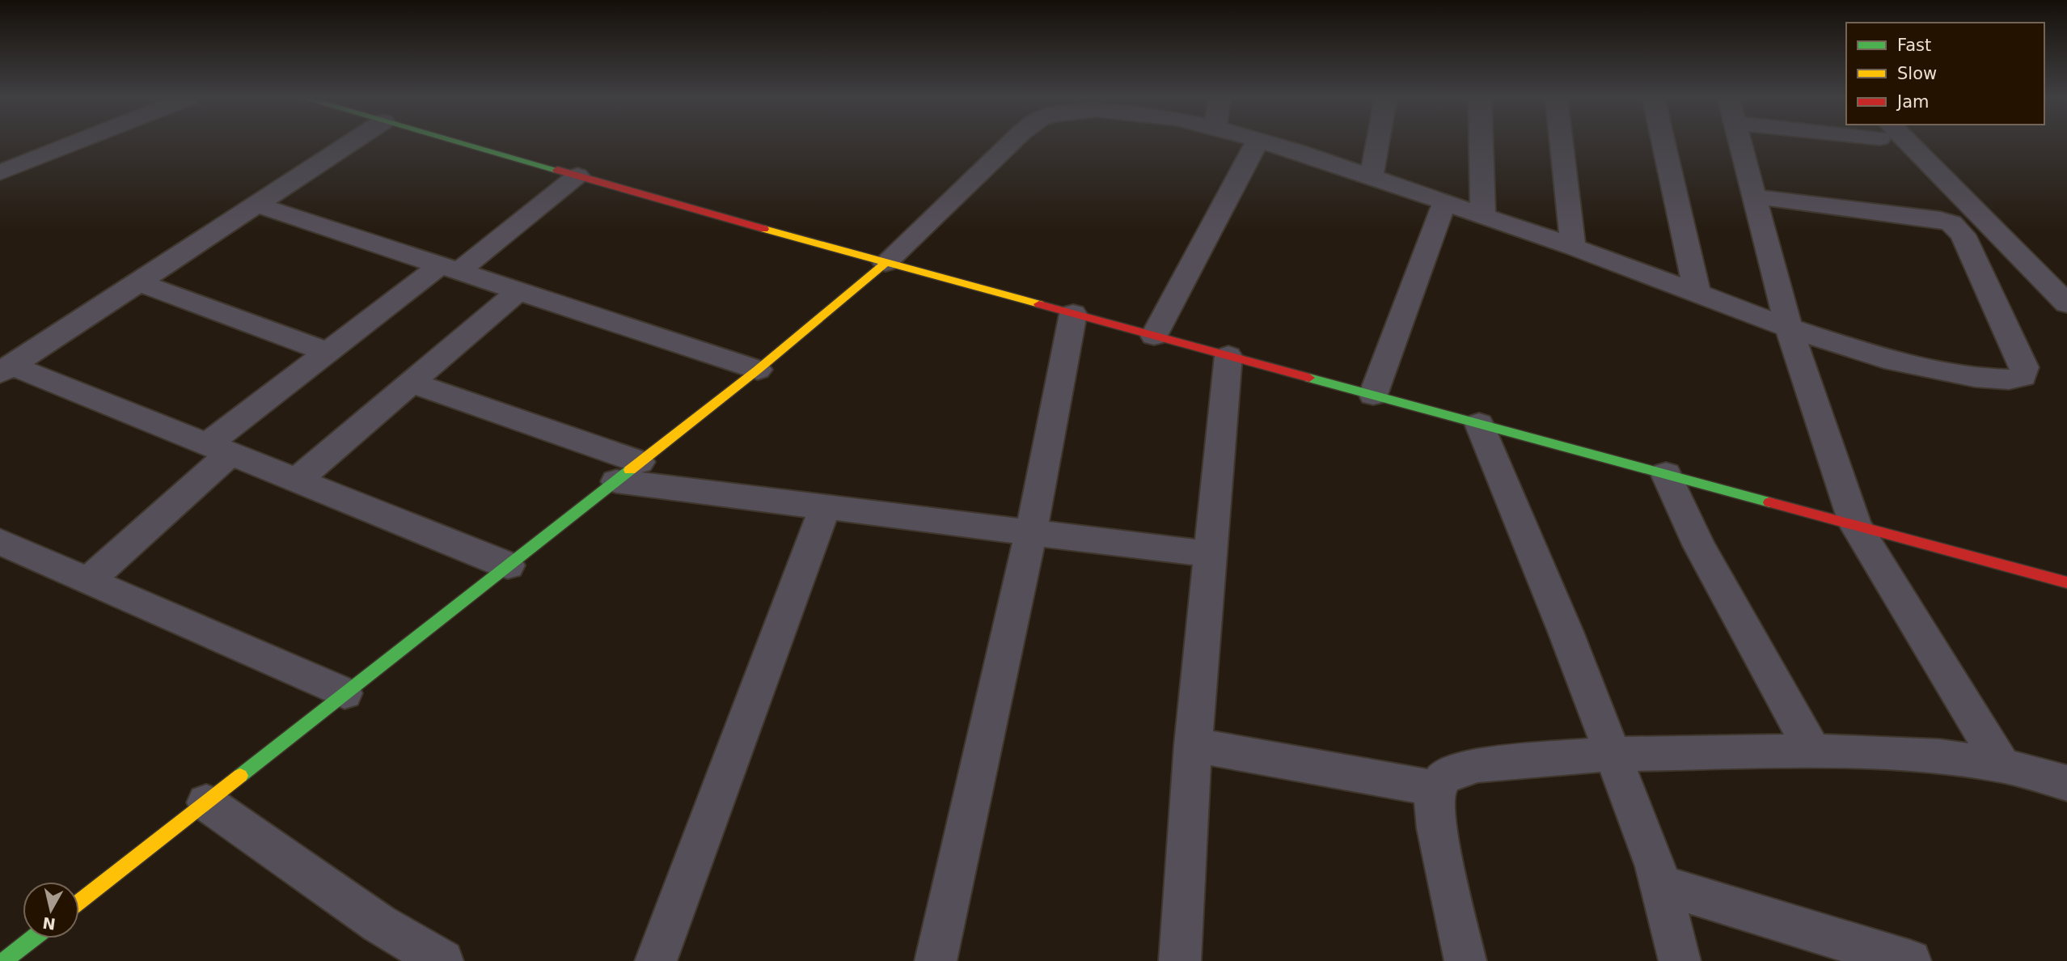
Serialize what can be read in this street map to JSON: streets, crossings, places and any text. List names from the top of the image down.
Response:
{
  "legend": ["Fast", "Slow", "Jam"],
  "north": "bottom"
}
